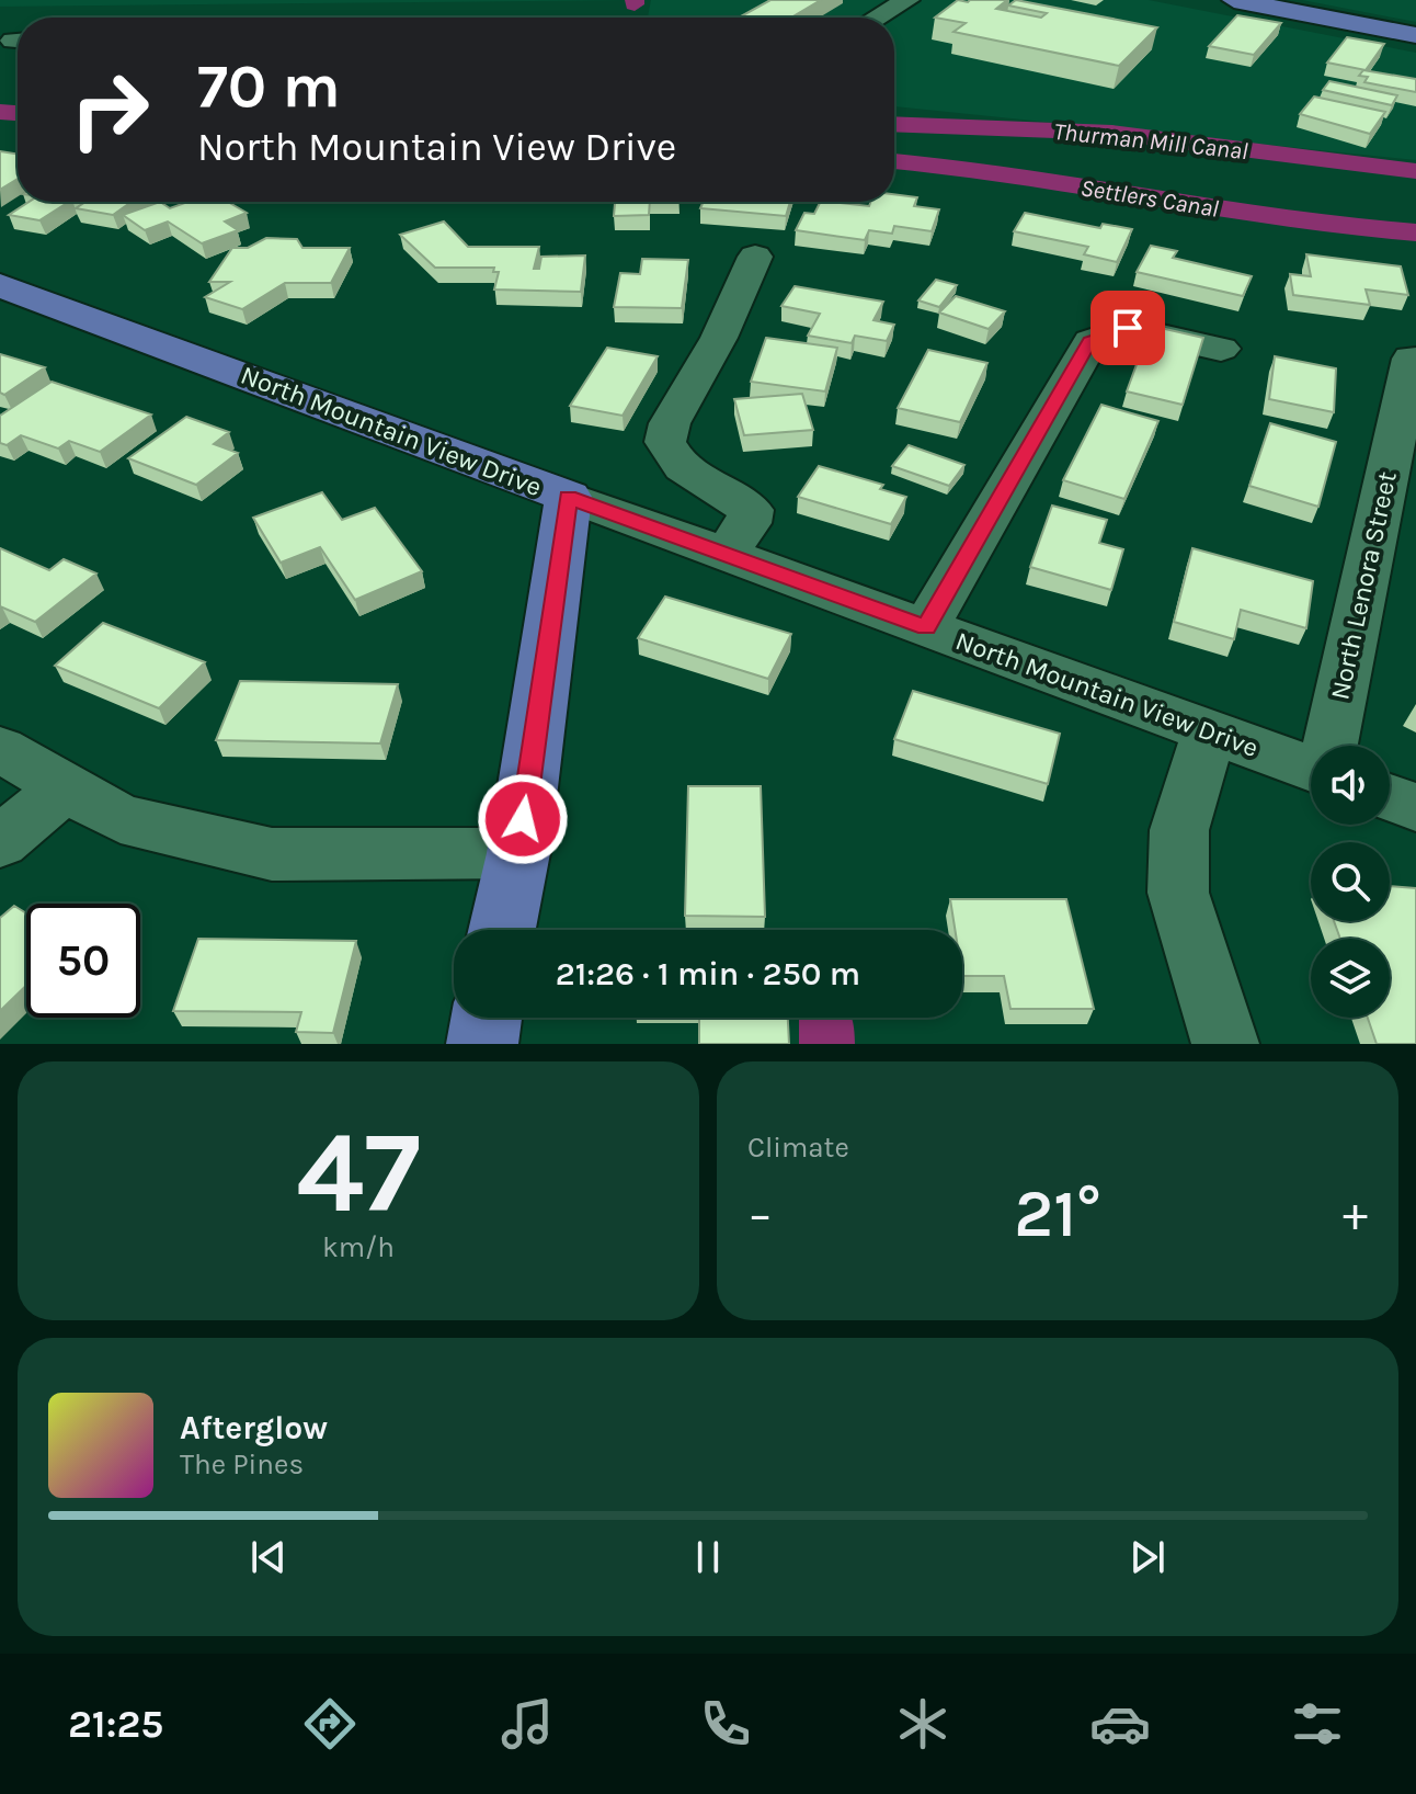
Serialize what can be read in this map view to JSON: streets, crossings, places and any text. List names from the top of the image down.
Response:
{
  "streets": {
    "main road": ["North Mountain View Drive"],
    "street": ["North Lenora Street"]
  },
  "water": ["Thurman Mill Canal", "Settlers Canal"],
  "page": {
    "turn": ["70 m", "North Mountain View Drive"],
    "limit": "50",
    "trip": "21:26 · 1 min · 250 m",
    "tile": [
      ["47", "km/h"],
      "Climate"
    ],
    "heat": ["−", "21°", "+"],
    "song": ["Afterglow", "The Pines"],
    "tabs": "21:25"
  }
}
